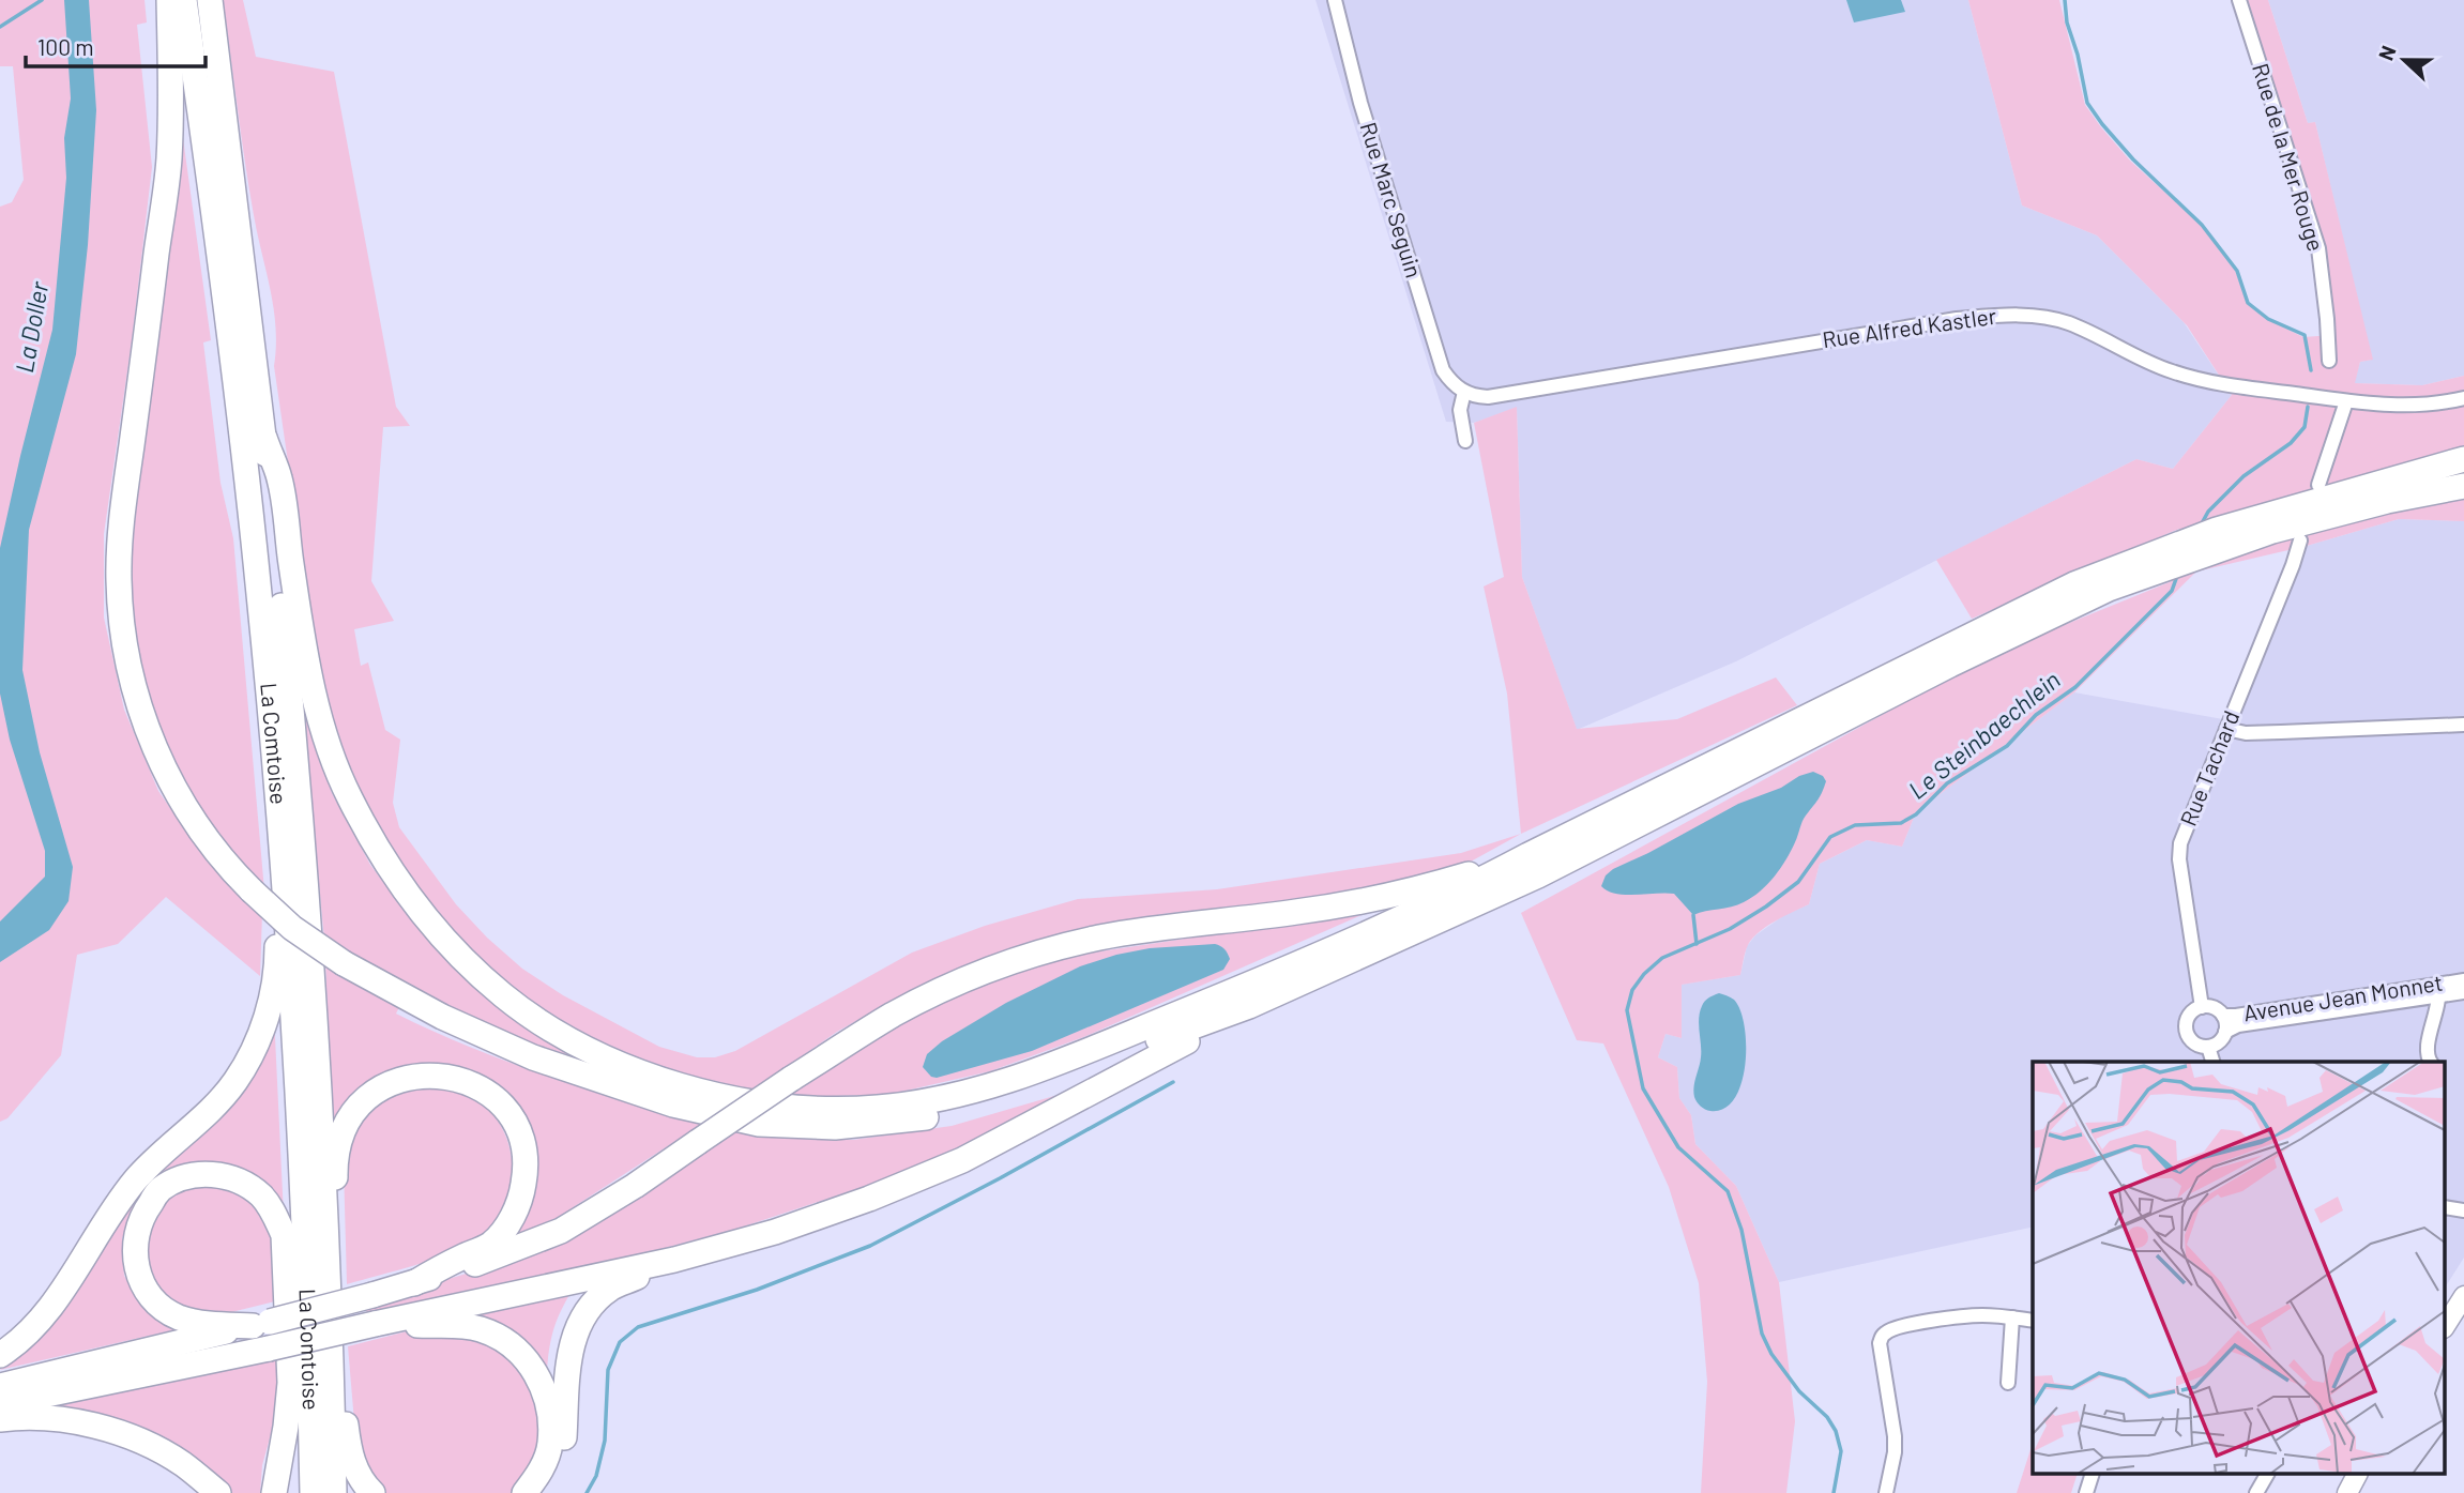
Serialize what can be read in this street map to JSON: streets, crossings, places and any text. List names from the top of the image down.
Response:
{
  "streets": {
    "highway": ["La Comtoise"],
    "street": [
      "Rue de la Mer Rouge",
      "Rue Marc Seguin",
      "Rue Alfred Kastler",
      "Rue Tachard",
      "Avenue Jean Monnet"
    ]
  },
  "crossings": [
    ["Rue Marc Seguin", "Rue Alfred Kastler"],
    ["Rue Tachard", "Avenue Jean Monnet"]
  ],
  "water": ["La Doller", "Le Steinbaechlein"],
  "scale_bar": "100 m",
  "north": "left"
}
